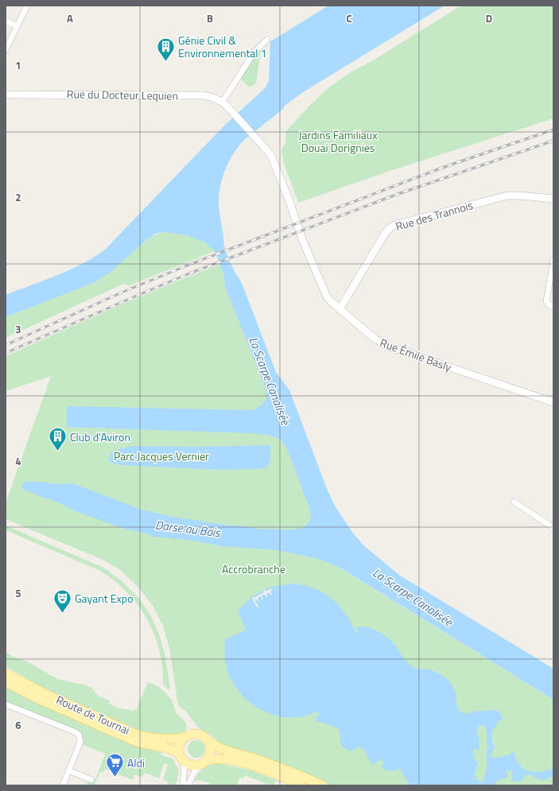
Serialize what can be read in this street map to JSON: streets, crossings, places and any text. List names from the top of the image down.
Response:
{
  "streets": {
    "main road": ["Route de Tournai"],
    "street": ["Rue du Docteur Lequien", "Rue des Trannois", "Rue Émile Basly"]
  },
  "crossings": [
    ["Rue du Docteur Lequien", "Rue Émile Basly"],
    ["Rue des Trannois", "Rue Émile Basly"]
  ],
  "water": ["La Scarpe Canalisée", "Darse au Bois"],
  "parks": ["Jardins Familiaux Douai Dorignies", "Parc Jacques Vernier", "Accrobranche"],
  "places": {
    "building": ["Génie Civil & Environnemental 1", "Club d'Aviron"],
    "theatre": ["Gayant Expo"],
    "supermarket": ["Aldi"]
  },
  "grid": {
    "columns": [
      "A",
      "B",
      "C",
      "D"
    ],
    "rows": [
      "1",
      "2",
      "3",
      "4",
      "5",
      "6"
    ]
  }
}
